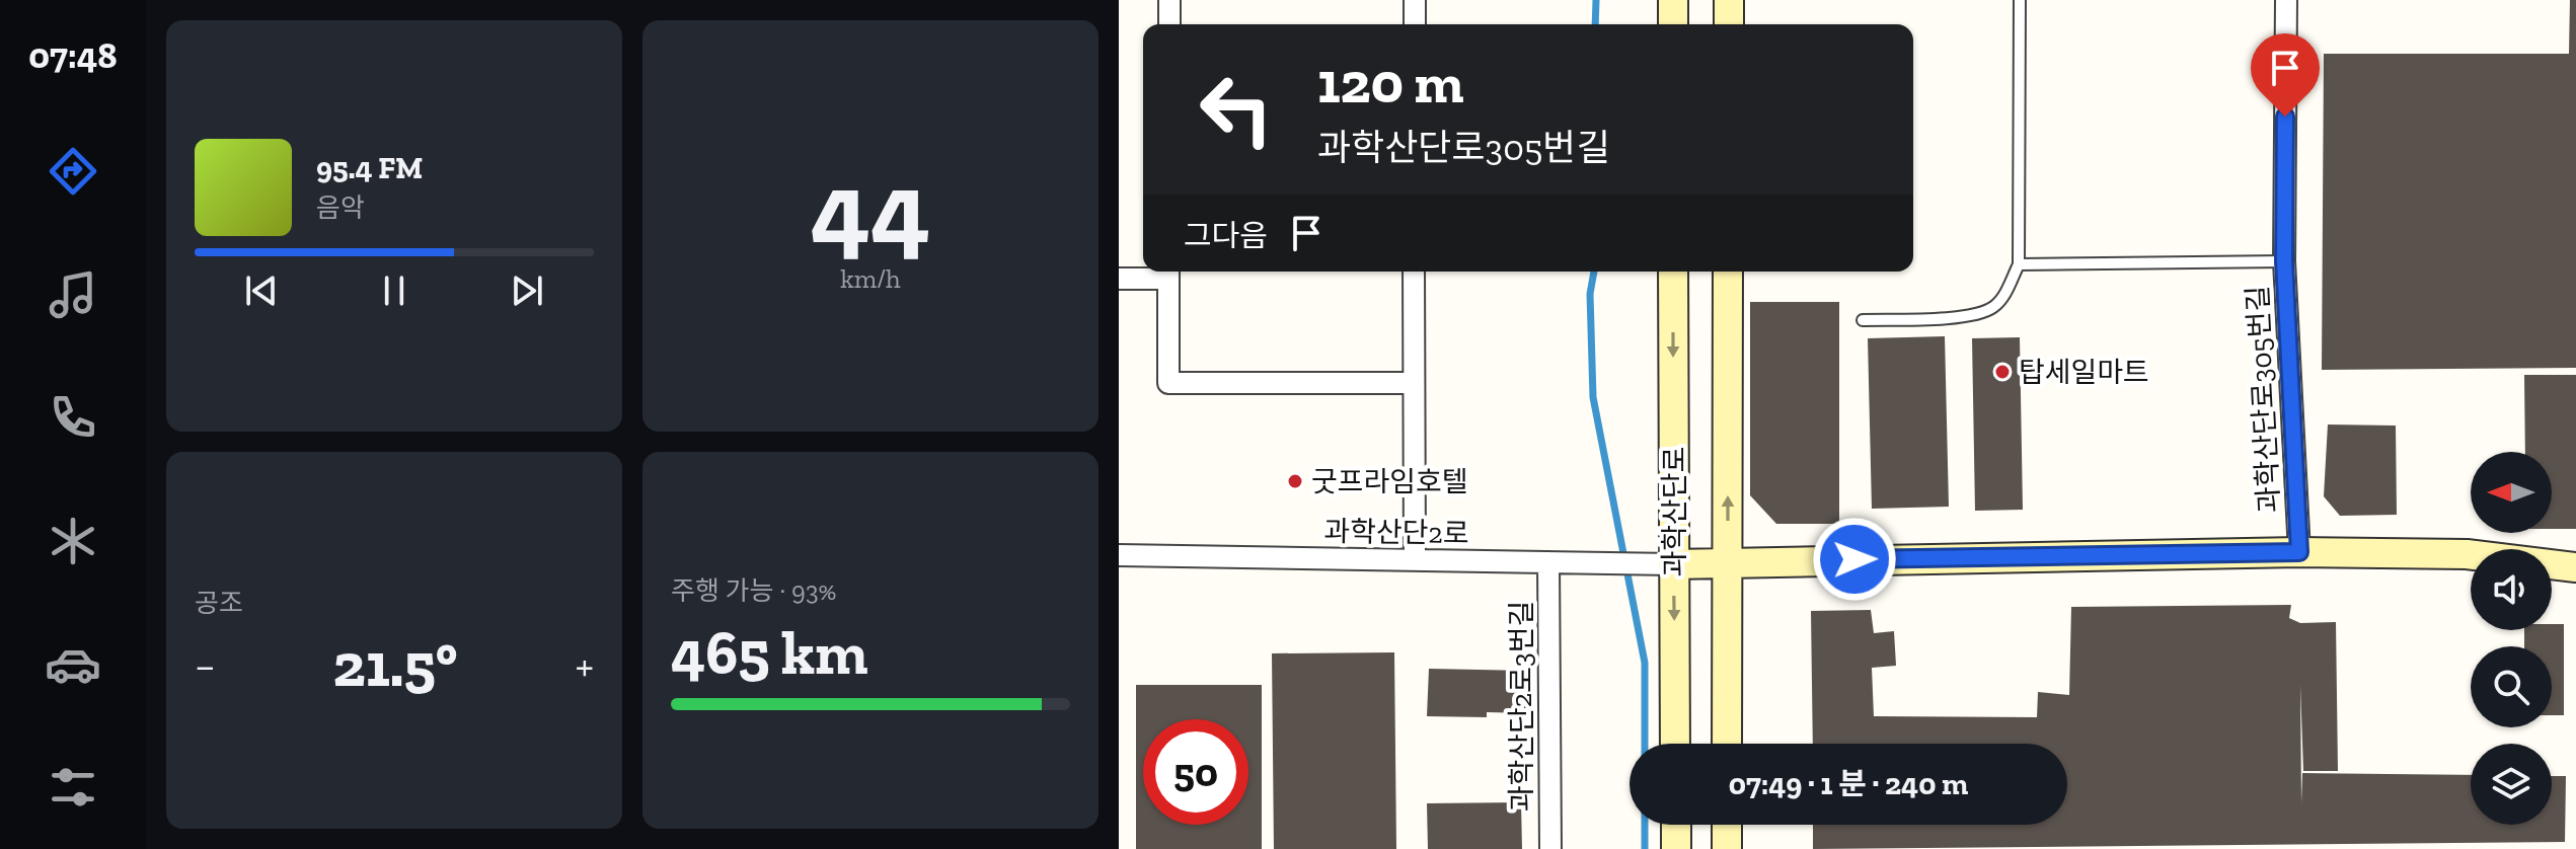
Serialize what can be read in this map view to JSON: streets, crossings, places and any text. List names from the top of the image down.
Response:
{
  "streets": {
    "main road": ["과학산단로"],
    "street": ["과학산단로305번길", "과학산단2로", "과학산단2로3번길"]
  },
  "crossings": [
    ["과학산단로", "과학산단2로"],
    ["과학산단2로", "과학산단2로3번길"]
  ],
  "places": ["탑세일마트", "굿프라임호텔"],
  "north": "left",
  "page": {
    "tabs": "07:48",
    "tile": [
      ["44", "km/h"],
      "공조",
      ["주행 가능 · 93%", "465 km"]
    ],
    "turn": ["120 m", "과학산단로305번길"],
    "song": ["95.4 FM", "음악"],
    "then": "그다음",
    "heat": ["−", "21.5°", "+"],
    "limit": "50",
    "trip": "07:49 · 1 분 · 240 m"
  }
}
